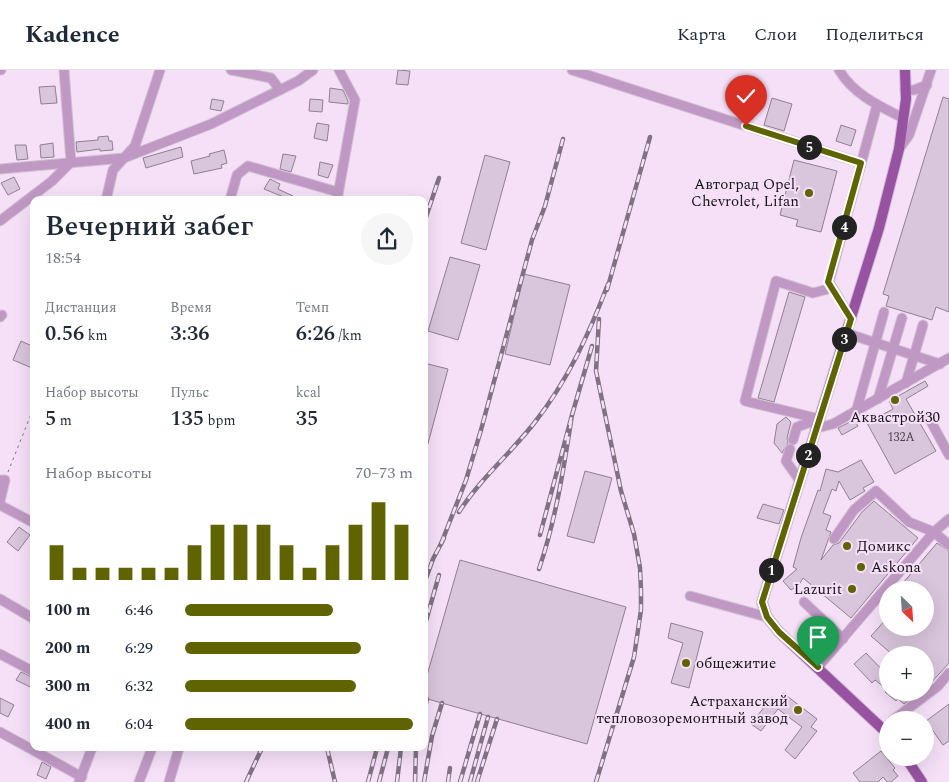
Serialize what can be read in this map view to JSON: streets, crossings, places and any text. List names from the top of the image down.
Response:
{
  "places": [
    "Автоград Opel, Chevrolet, Lifan",
    "Аквастрой30",
    "Домикс",
    "Askona",
    "Lazurit",
    "общежитие",
    "Астраханский тепловозоремонтный завод"
  ],
  "house_numbers": ["132А"],
  "north": "bottom right",
  "page": {
    "header": "Kadence",
    "nav": ["Карта", "Слои", "Поделиться"],
    "pins": [
      "5",
      "4",
      "3",
      "2",
      "1"
    ],
    "heading": ["Вечерний забег", "18:54"],
    "stats": [
      ["Дистанция", "0.56 km"],
      ["Время", "3:36"],
      ["Темп", "6:26 /km"],
      ["Набор высоты", "5 m"],
      ["Пульс", "135 bpm"],
      ["kcal", "35"]
    ],
    "chart": ["Набор высоты", "70–73 m"],
    "map_buttons": ["+", "−"],
    "list": [
      {
        "name": "100 m",
        "note": "6:46"
      },
      {
        "name": "200 m",
        "note": "6:29"
      },
      {
        "name": "300 m",
        "note": "6:32"
      },
      {
        "name": "400 m",
        "note": "6:04"
      }
    ]
  }
}
